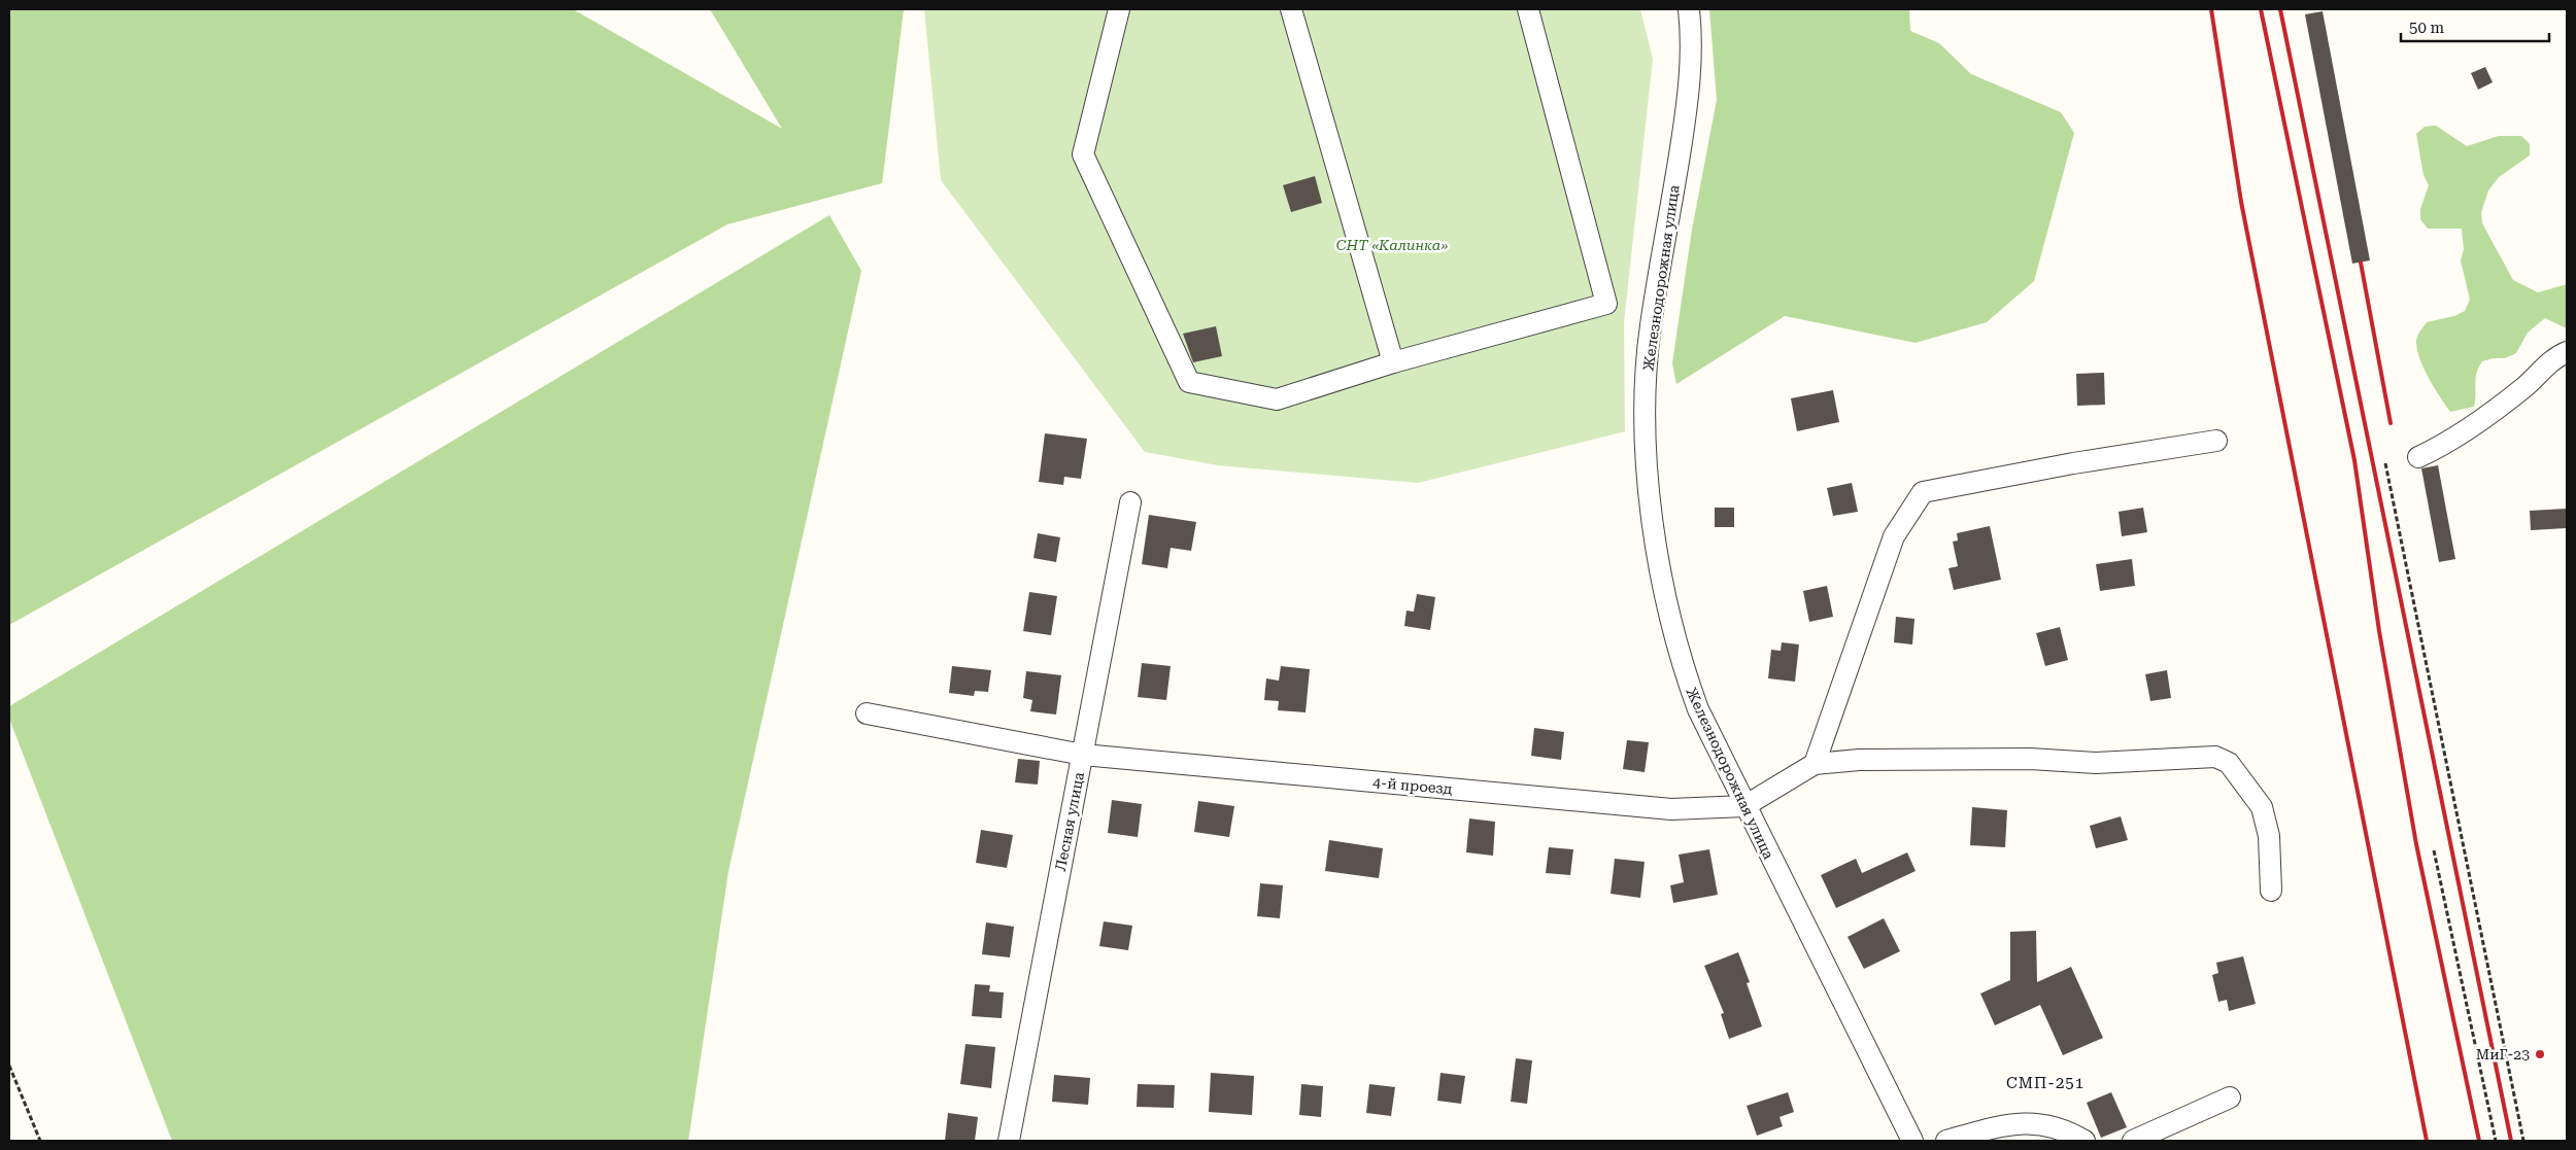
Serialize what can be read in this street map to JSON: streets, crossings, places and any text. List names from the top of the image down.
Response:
{
  "streets": {
    "street": ["Железнодорожная улица", "4-й проезд", "Лесная улица"]
  },
  "crossings": [
    ["Железнодорожная улица", "4-й проезд"],
    ["4-й проезд", "Лесная улица"]
  ],
  "districts": ["СМП-251"],
  "parks": ["СНТ «Калинка»"],
  "places": ["МиГ-23"],
  "scale_bar": "50 m"
}
